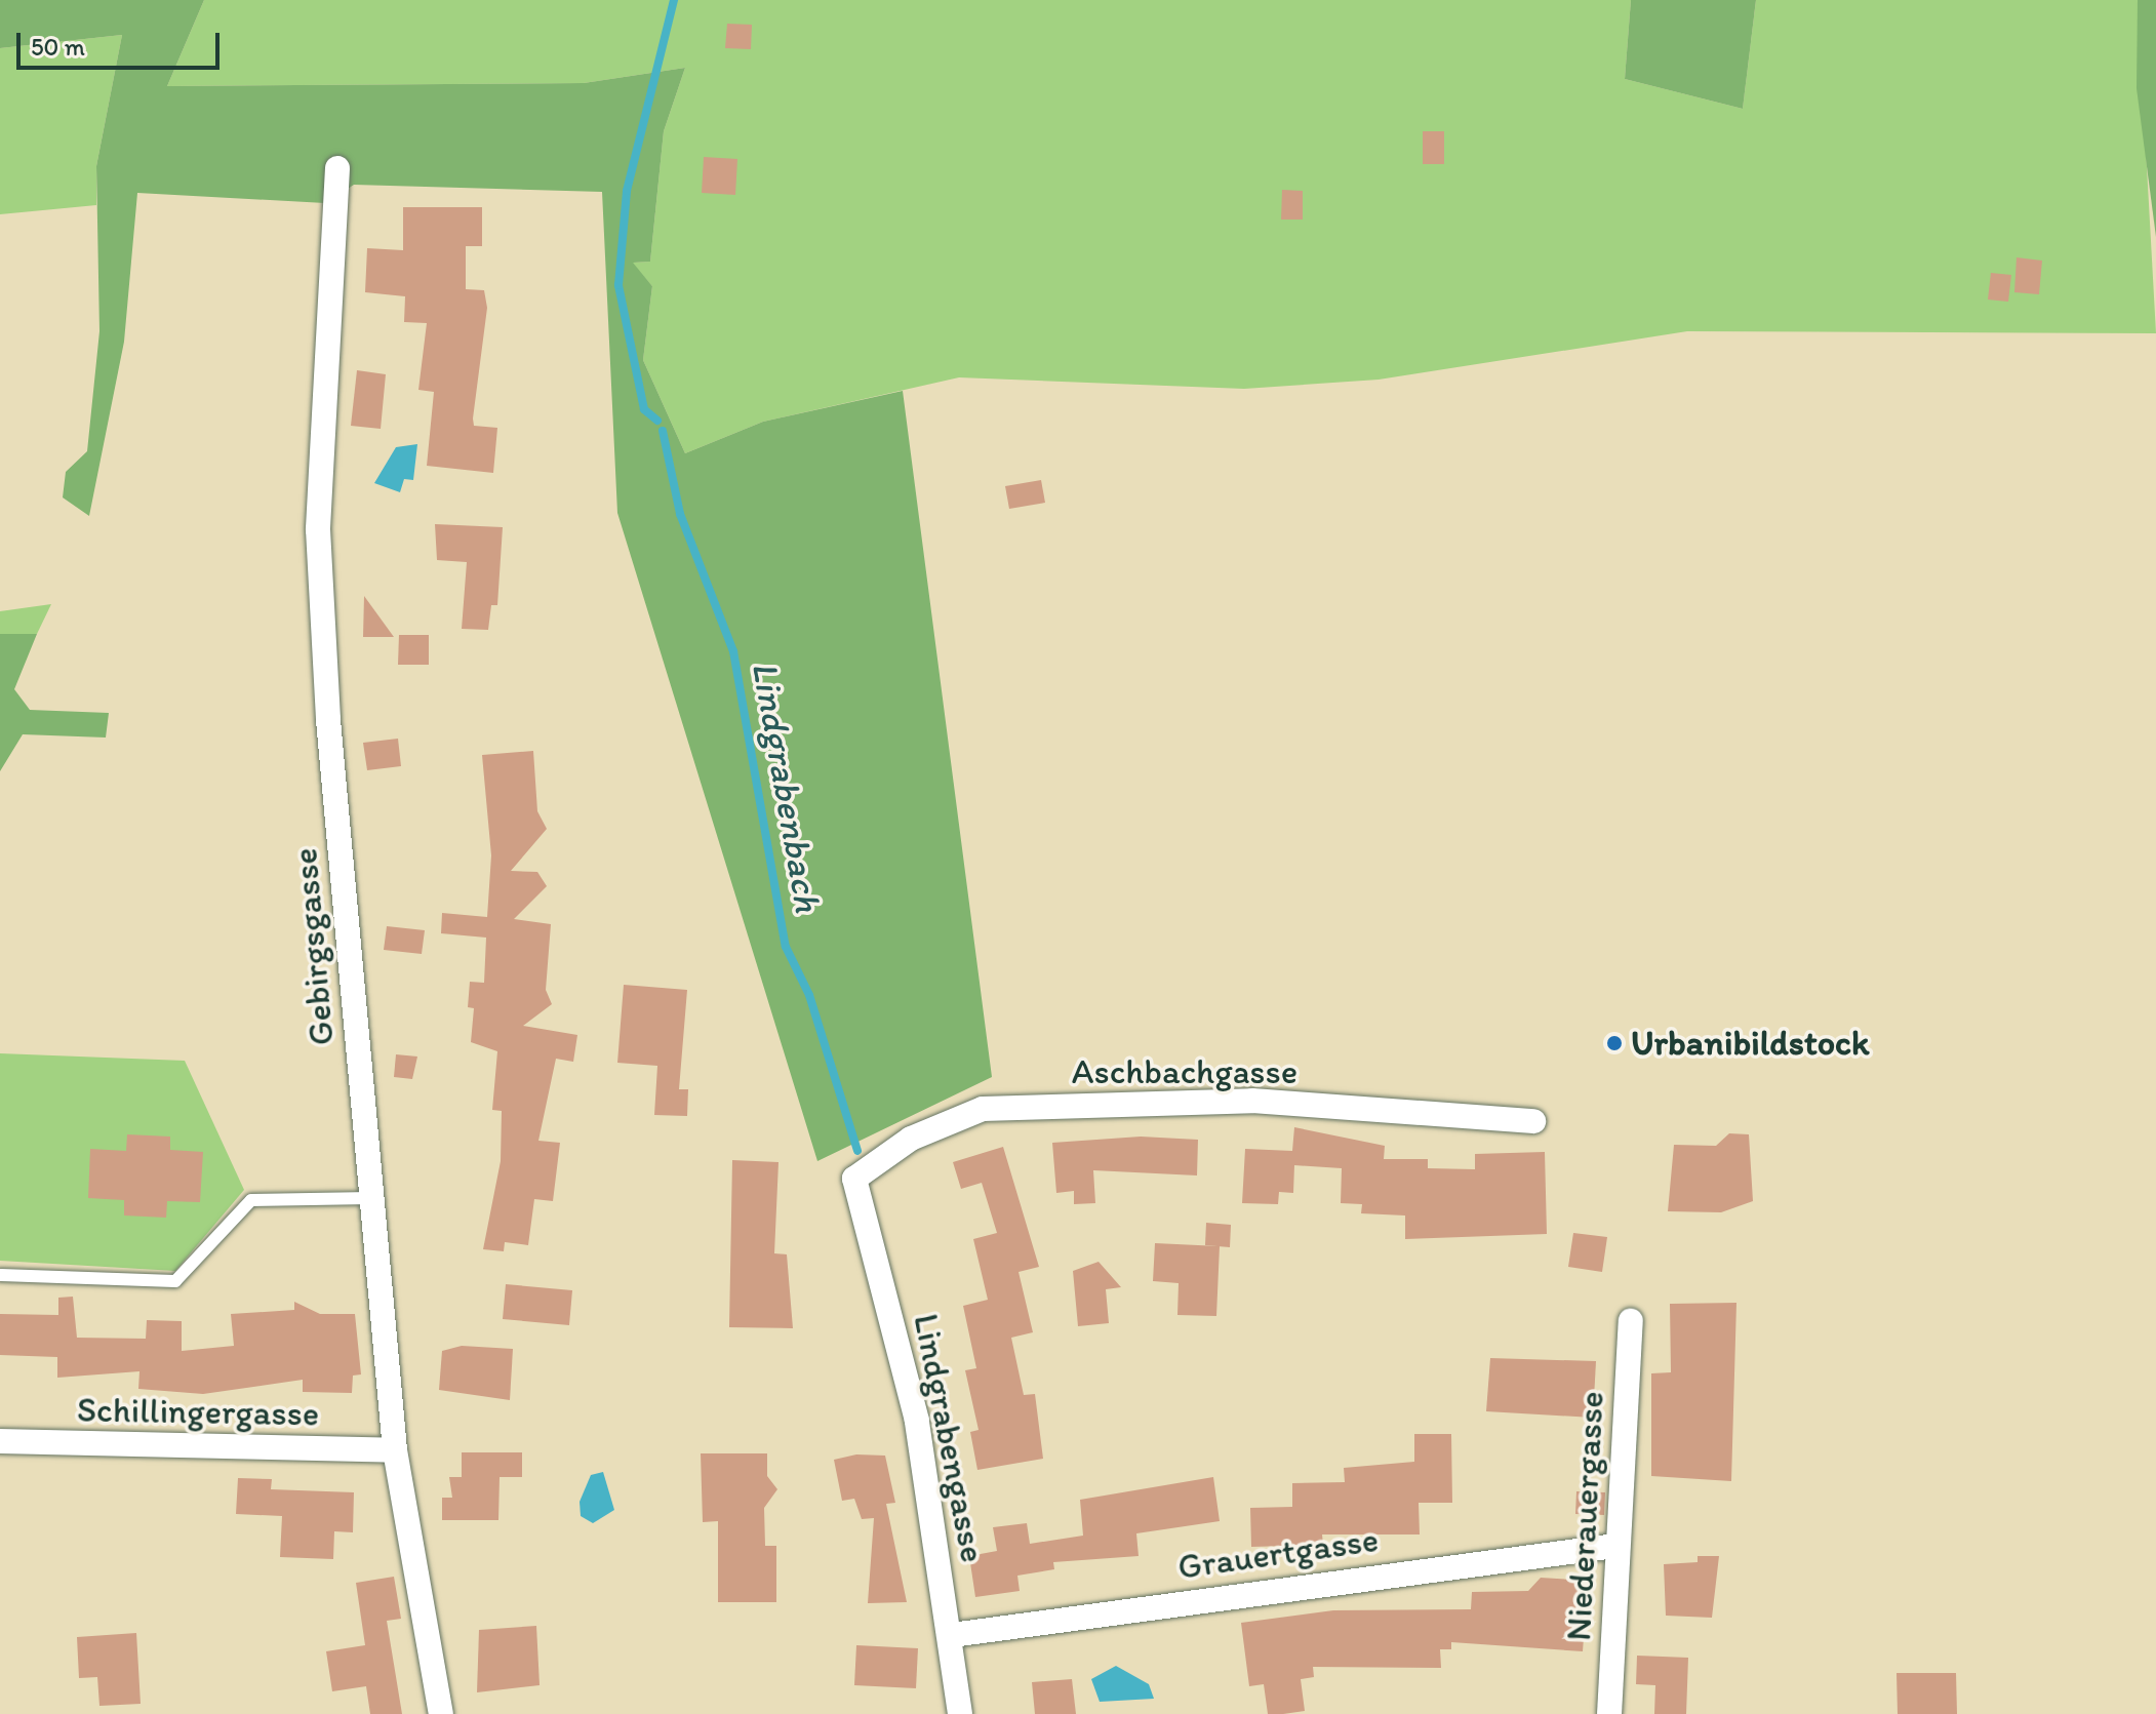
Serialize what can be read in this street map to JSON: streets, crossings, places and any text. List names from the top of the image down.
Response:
{
  "streets": {
    "street": [
      "Gebirgsgasse",
      "Aschbachgasse",
      "Schillingergasse",
      "Lindgrabengasse",
      "Niederauergasse",
      "Grauertgasse"
    ]
  },
  "crossings": [
    ["Gebirgsgasse", "Schillingergasse"],
    ["Aschbachgasse", "Lindgrabengasse"],
    ["Lindgrabengasse", "Grauertgasse"],
    ["Niederauergasse", "Grauertgasse"]
  ],
  "water": ["Lindgrabenbach"],
  "places": ["Urbanibildstock"],
  "scale_bar": "50 m"
}
